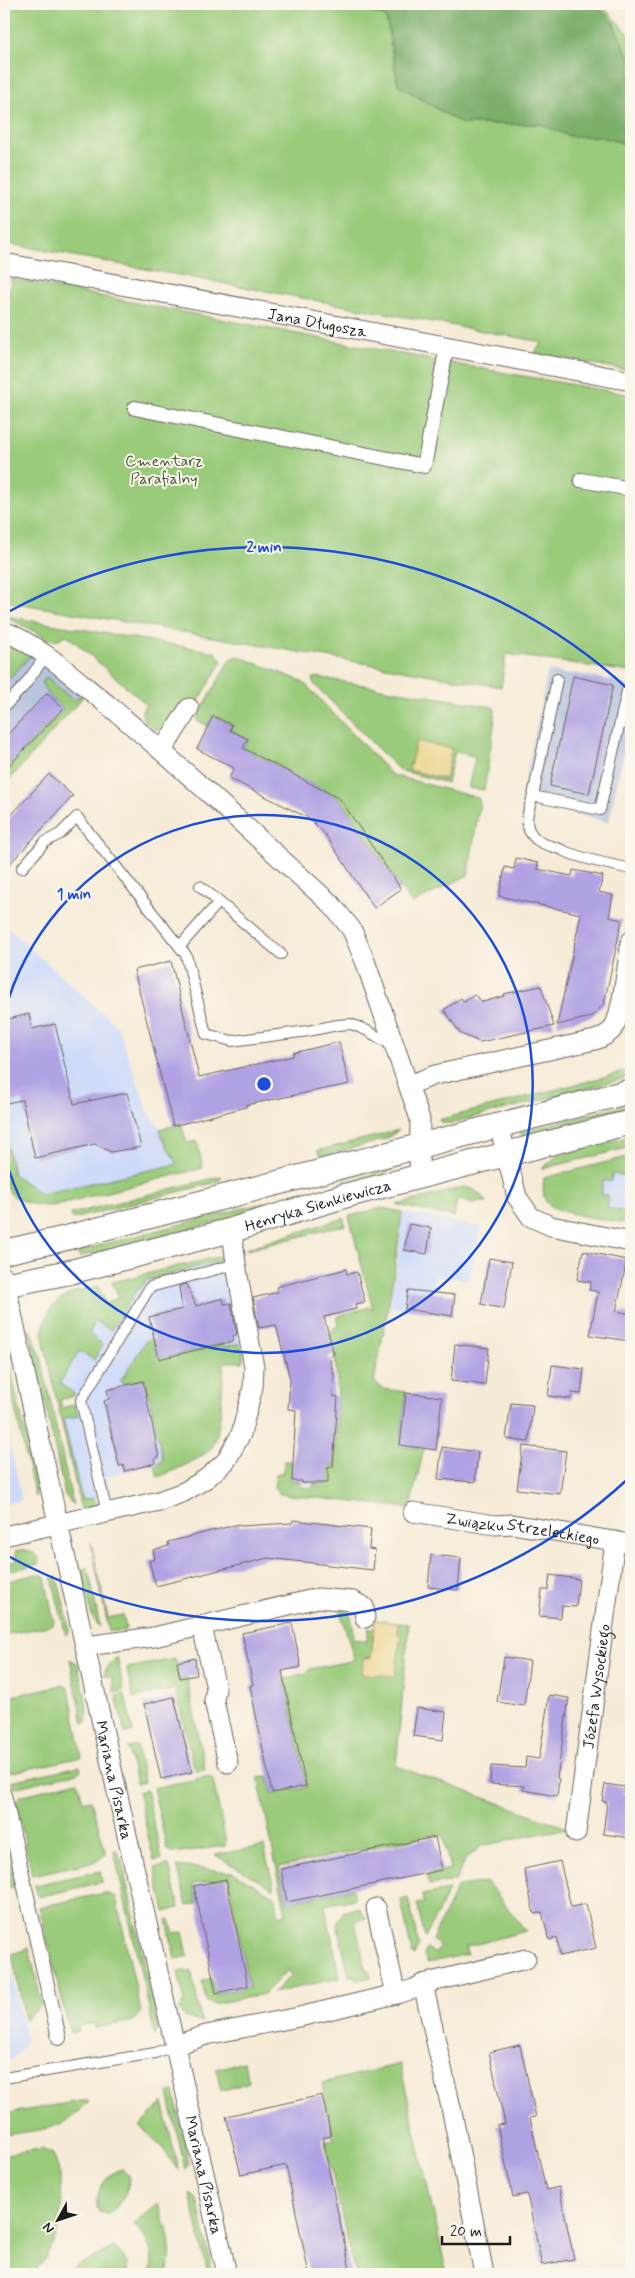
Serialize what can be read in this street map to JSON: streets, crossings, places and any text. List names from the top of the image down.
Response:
{
  "streets": {
    "street": [
      "Jana Długosza",
      "Henryka Sienkiewicza",
      "Związku Strzeleckiego",
      "Józefa Wysockiego",
      "Mariana Pisarka"
    ]
  },
  "crossings": [
    ["Henryka Sienkiewicza", "Mariana Pisarka"],
    ["Związku Strzeleckiego", "Józefa Wysockiego"]
  ],
  "parks": ["Cmentarz Parafialny"],
  "scale_bar": "20 m",
  "north": "bottom left",
  "rings": ["2 min", "1 min"]
}
